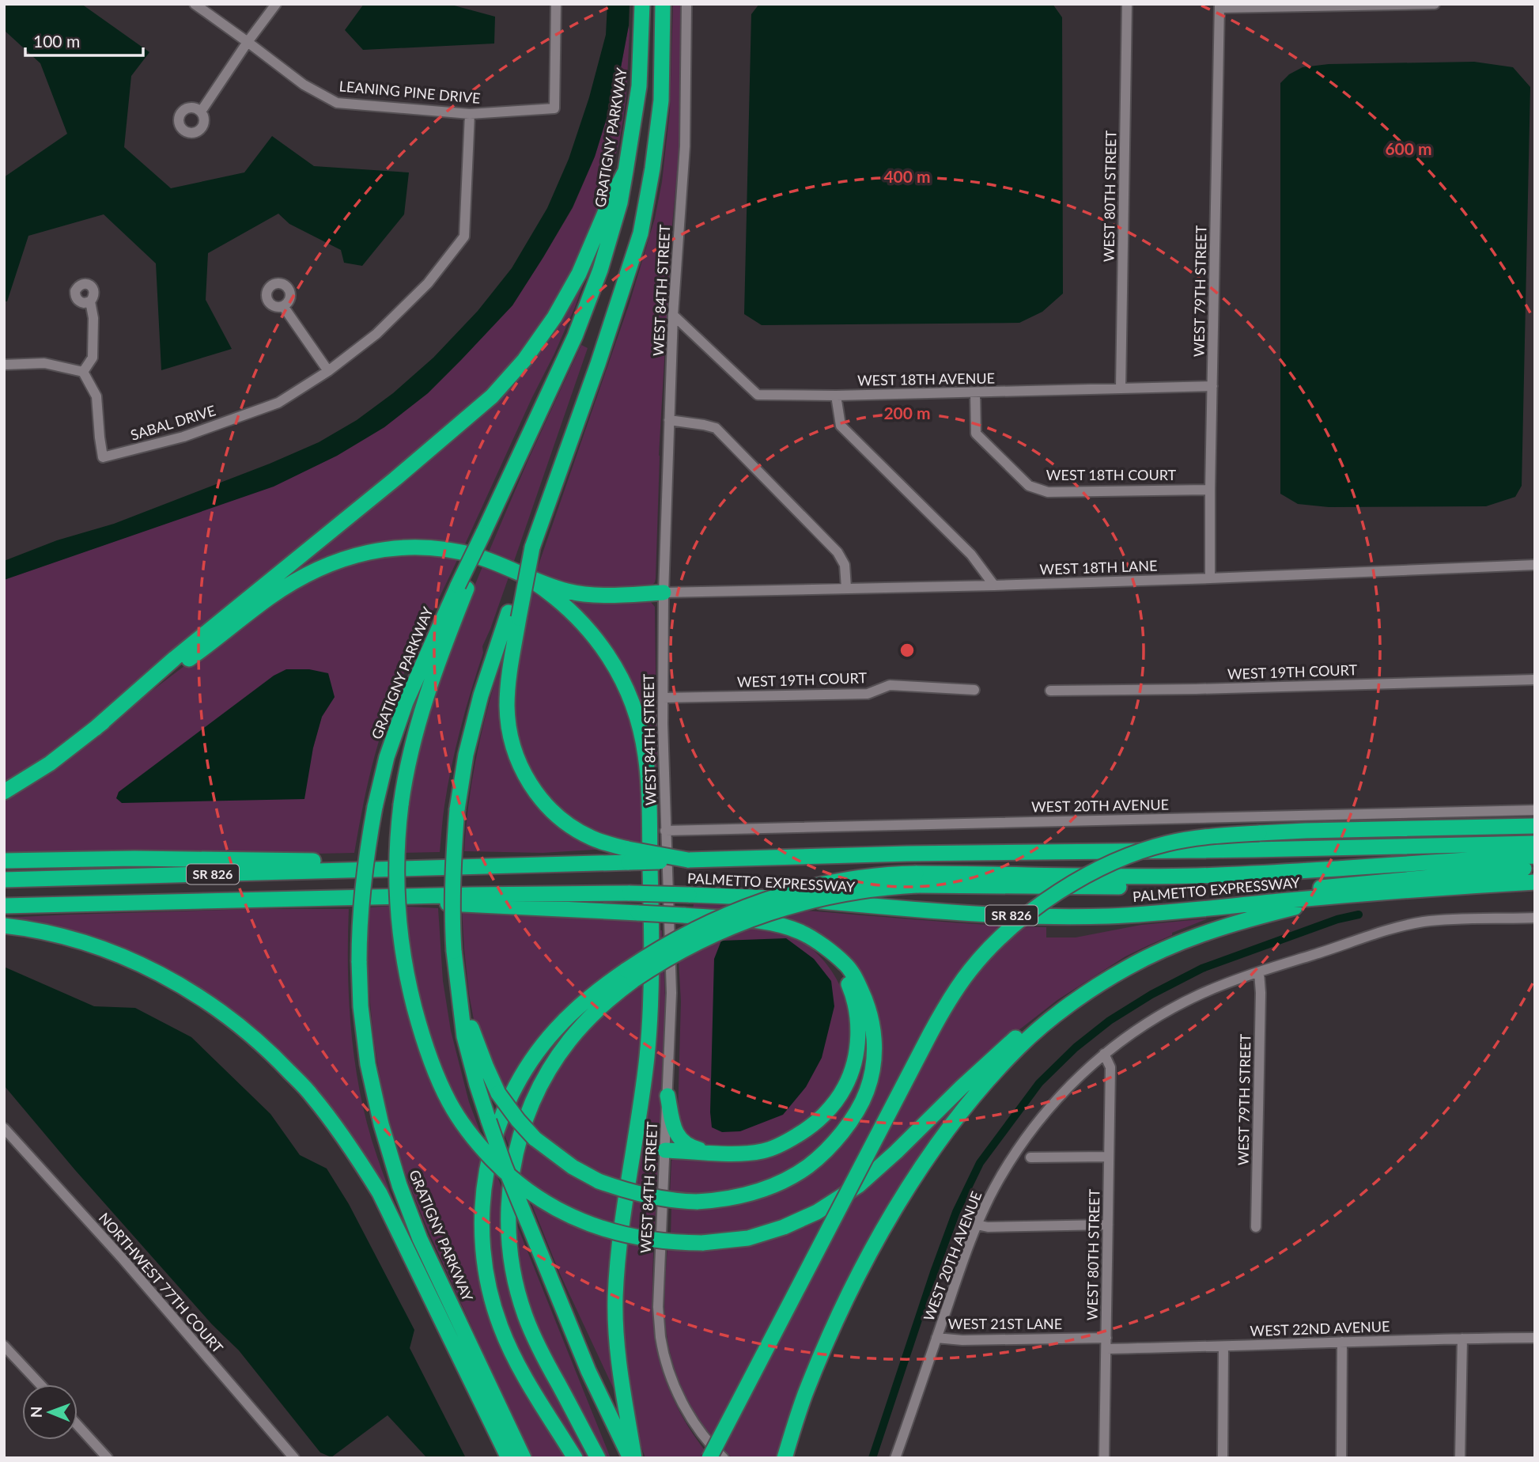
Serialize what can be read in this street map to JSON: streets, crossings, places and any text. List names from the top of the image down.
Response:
{
  "streets": {
    "highway": ["GRATIGNY PARKWAY", "SR 826", "PALMETTO EXPRESSWAY"],
    "street": [
      "LEANING PINE DRIVE",
      "WEST 80TH STREET",
      "WEST 84TH STREET",
      "WEST 79TH STREET",
      "WEST 18TH AVENUE",
      "SABAL DRIVE",
      "WEST 18TH COURT",
      "WEST 18TH LANE",
      "WEST 19TH COURT",
      "WEST 20TH AVENUE",
      "NORTHWEST 77TH COURT",
      "WEST 21ST LANE",
      "WEST 22ND AVENUE"
    ]
  },
  "crossings": [
    ["LEANING PINE DRIVE", "SABAL DRIVE"],
    ["WEST 80TH STREET", "WEST 18TH AVENUE"],
    ["WEST 80TH STREET", "WEST 20TH AVENUE"],
    ["WEST 80TH STREET", "WEST 21ST LANE"],
    ["WEST 80TH STREET", "WEST 22ND AVENUE"],
    ["WEST 84TH STREET", "WEST 18TH AVENUE"],
    ["WEST 84TH STREET", "WEST 18TH LANE"],
    ["WEST 84TH STREET", "WEST 19TH COURT"],
    ["WEST 84TH STREET", "WEST 20TH AVENUE"],
    ["WEST 79TH STREET", "WEST 18TH AVENUE"],
    ["WEST 79TH STREET", "WEST 18TH COURT"],
    ["WEST 79TH STREET", "WEST 18TH LANE"],
    ["WEST 79TH STREET", "WEST 20TH AVENUE"],
    ["WEST 18TH AVENUE", "WEST 18TH COURT"],
    ["WEST 20TH AVENUE", "WEST 21ST LANE"],
    ["SR 826", "PALMETTO EXPRESSWAY"]
  ],
  "scale_bar": "100 m",
  "north": "left",
  "rings": ["600 m", "400 m", "200 m"]
}
